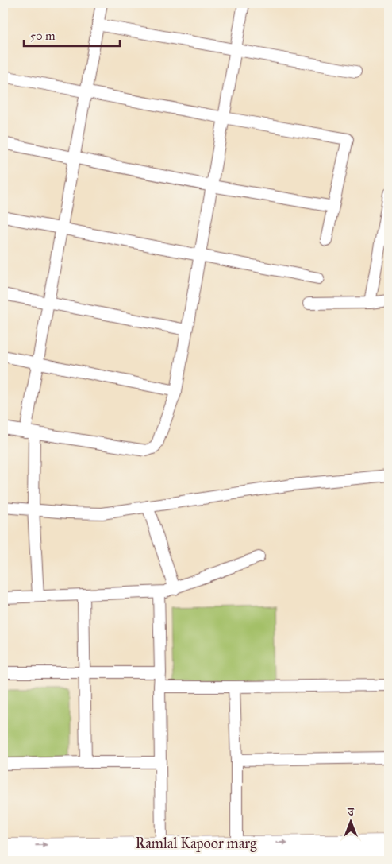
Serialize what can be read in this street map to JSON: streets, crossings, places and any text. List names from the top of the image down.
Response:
{
  "streets": {
    "street": ["Ramlal Kapoor marg"]
  },
  "scale_bar": "50 m",
  "north": "top"
}
